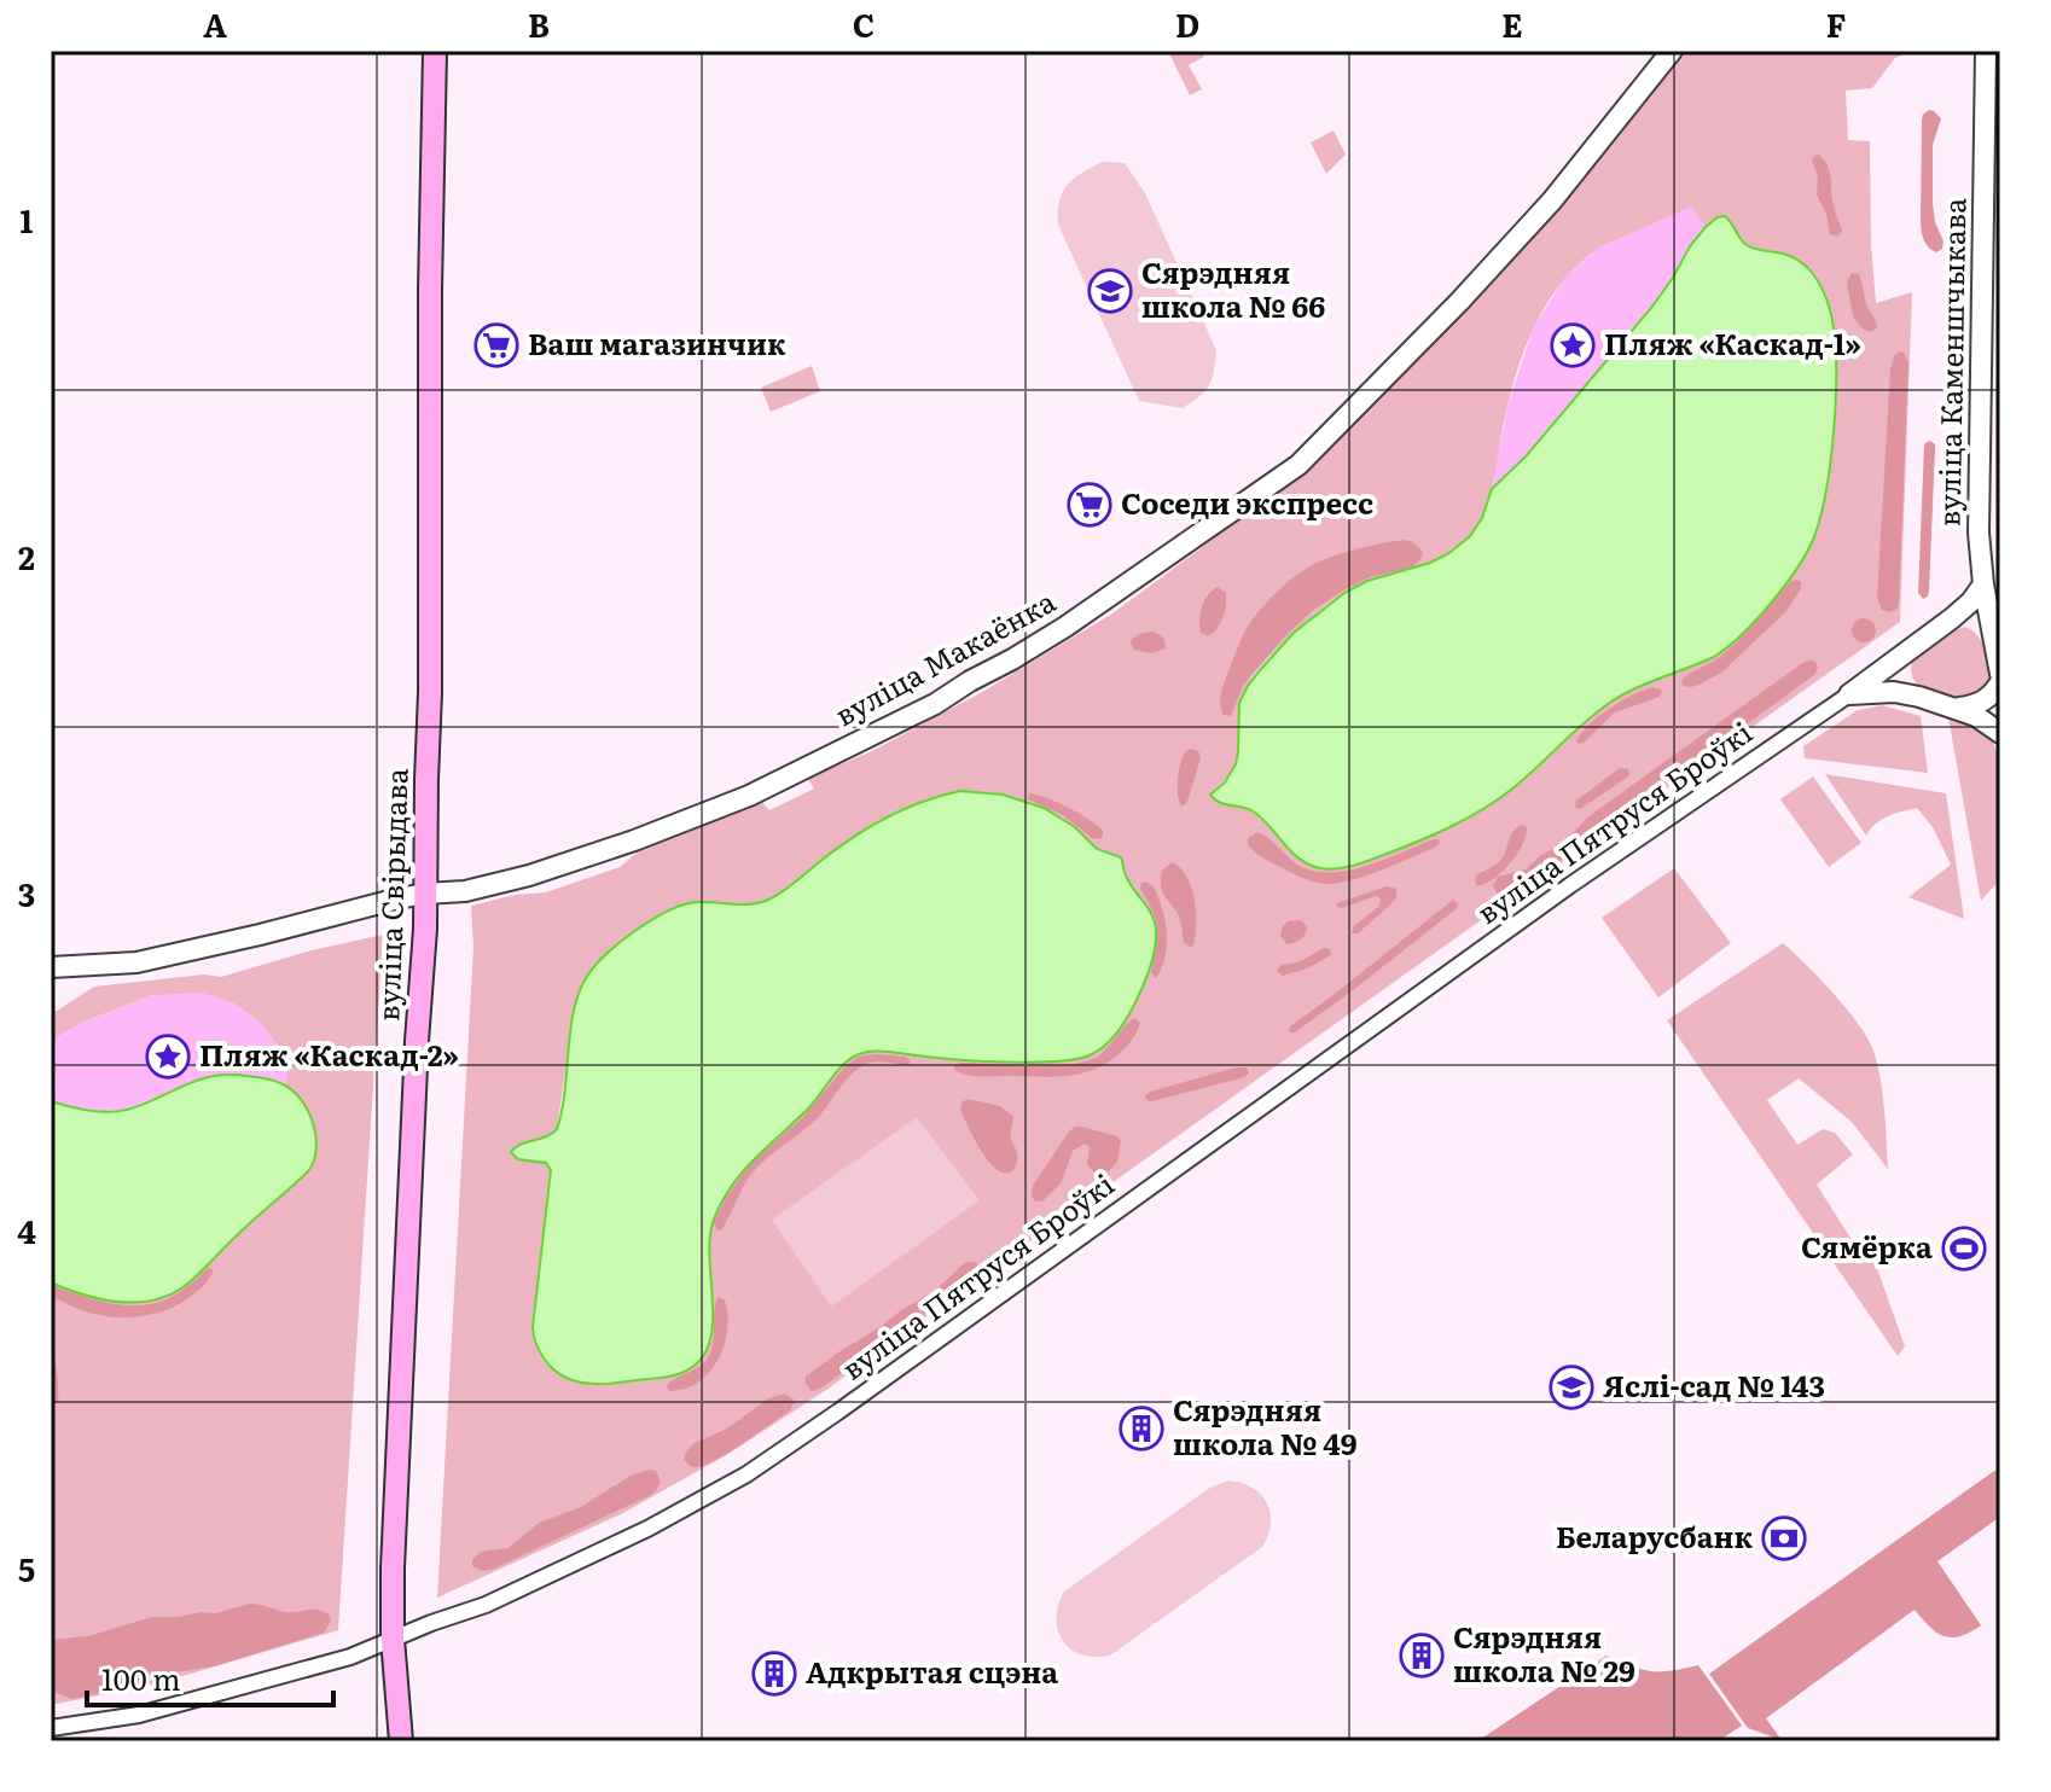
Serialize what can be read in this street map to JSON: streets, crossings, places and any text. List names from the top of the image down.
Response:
{
  "streets": {
    "main road": ["вуліца Свірыдава"],
    "street": ["вуліца Каменшчыкава", "вуліца Макаёнка", "вуліца Пятруся Броўкі"]
  },
  "crossings": [
    ["вуліца Макаёнка", "вуліца Свірыдава"],
    ["вуліца Пятруся Броўкі", "вуліца Свірыдава"]
  ],
  "places": {
    "school or university": ["Сярэдняя школа № 66", "Яслі-сад № 143"],
    "supermarket": ["Ваш магазинчик", "Соседи экспресс"],
    "place": ["Пляж «Каскад-1»", "Пляж «Каскад-2»"],
    "sports": ["Сямёрка"],
    "building": ["Сярэдняя школа № 49", "Сярэдняя школа № 29", "Адкрытая сцэна"],
    "bank": ["Беларусбанк"]
  },
  "scale_bar": "100 m",
  "grid": {
    "columns": [
      "A",
      "B",
      "C",
      "D",
      "E",
      "F"
    ],
    "rows": [
      "1",
      "2",
      "3",
      "4",
      "5"
    ]
  }
}
